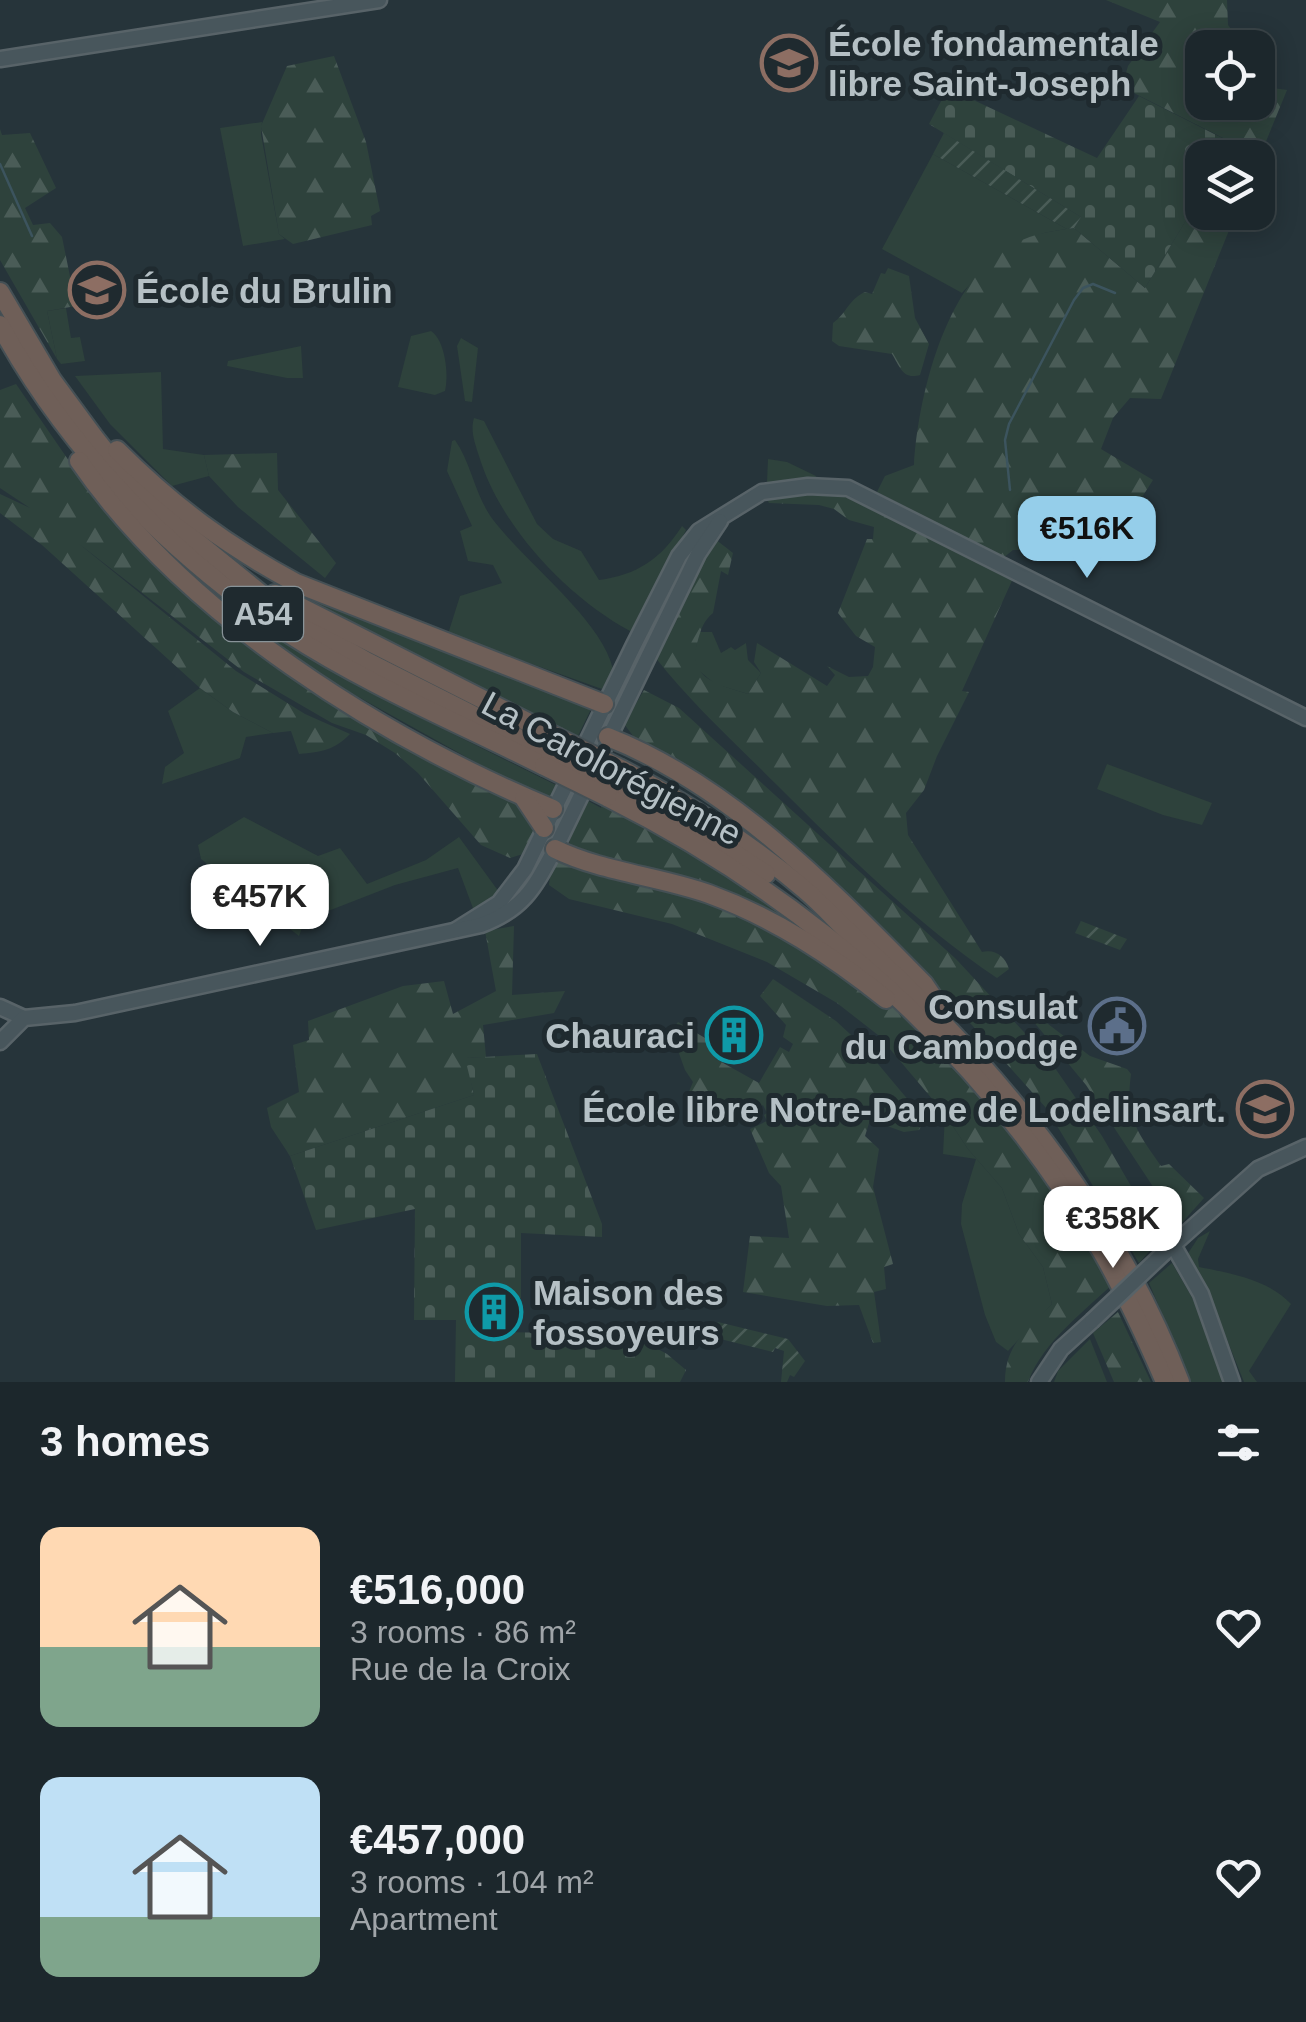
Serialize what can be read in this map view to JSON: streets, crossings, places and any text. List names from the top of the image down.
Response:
{
  "streets": {
    "highway": ["A54", "La Carolorégienne"]
  },
  "places": {
    "school or university": ["École fondamentale libre Saint-Joseph", "École du Brulin", "École libre Notre-Dame de Lodelinsart."],
    "public building": ["Consulat du Cambodge"],
    "building": ["Chauraci", "Maison des fossoyeurs"]
  },
  "page": {
    "price": ["€516K", "€457K", "€358K"],
    "heading": "3 homes",
    "list": [
      {
        "name": "€516,000",
        "note": "3 rooms · 86 m² · Rue de la Croix"
      },
      {
        "name": "€457,000",
        "note": "3 rooms · 104 m² · Apartment"
      }
    ]
  }
}
